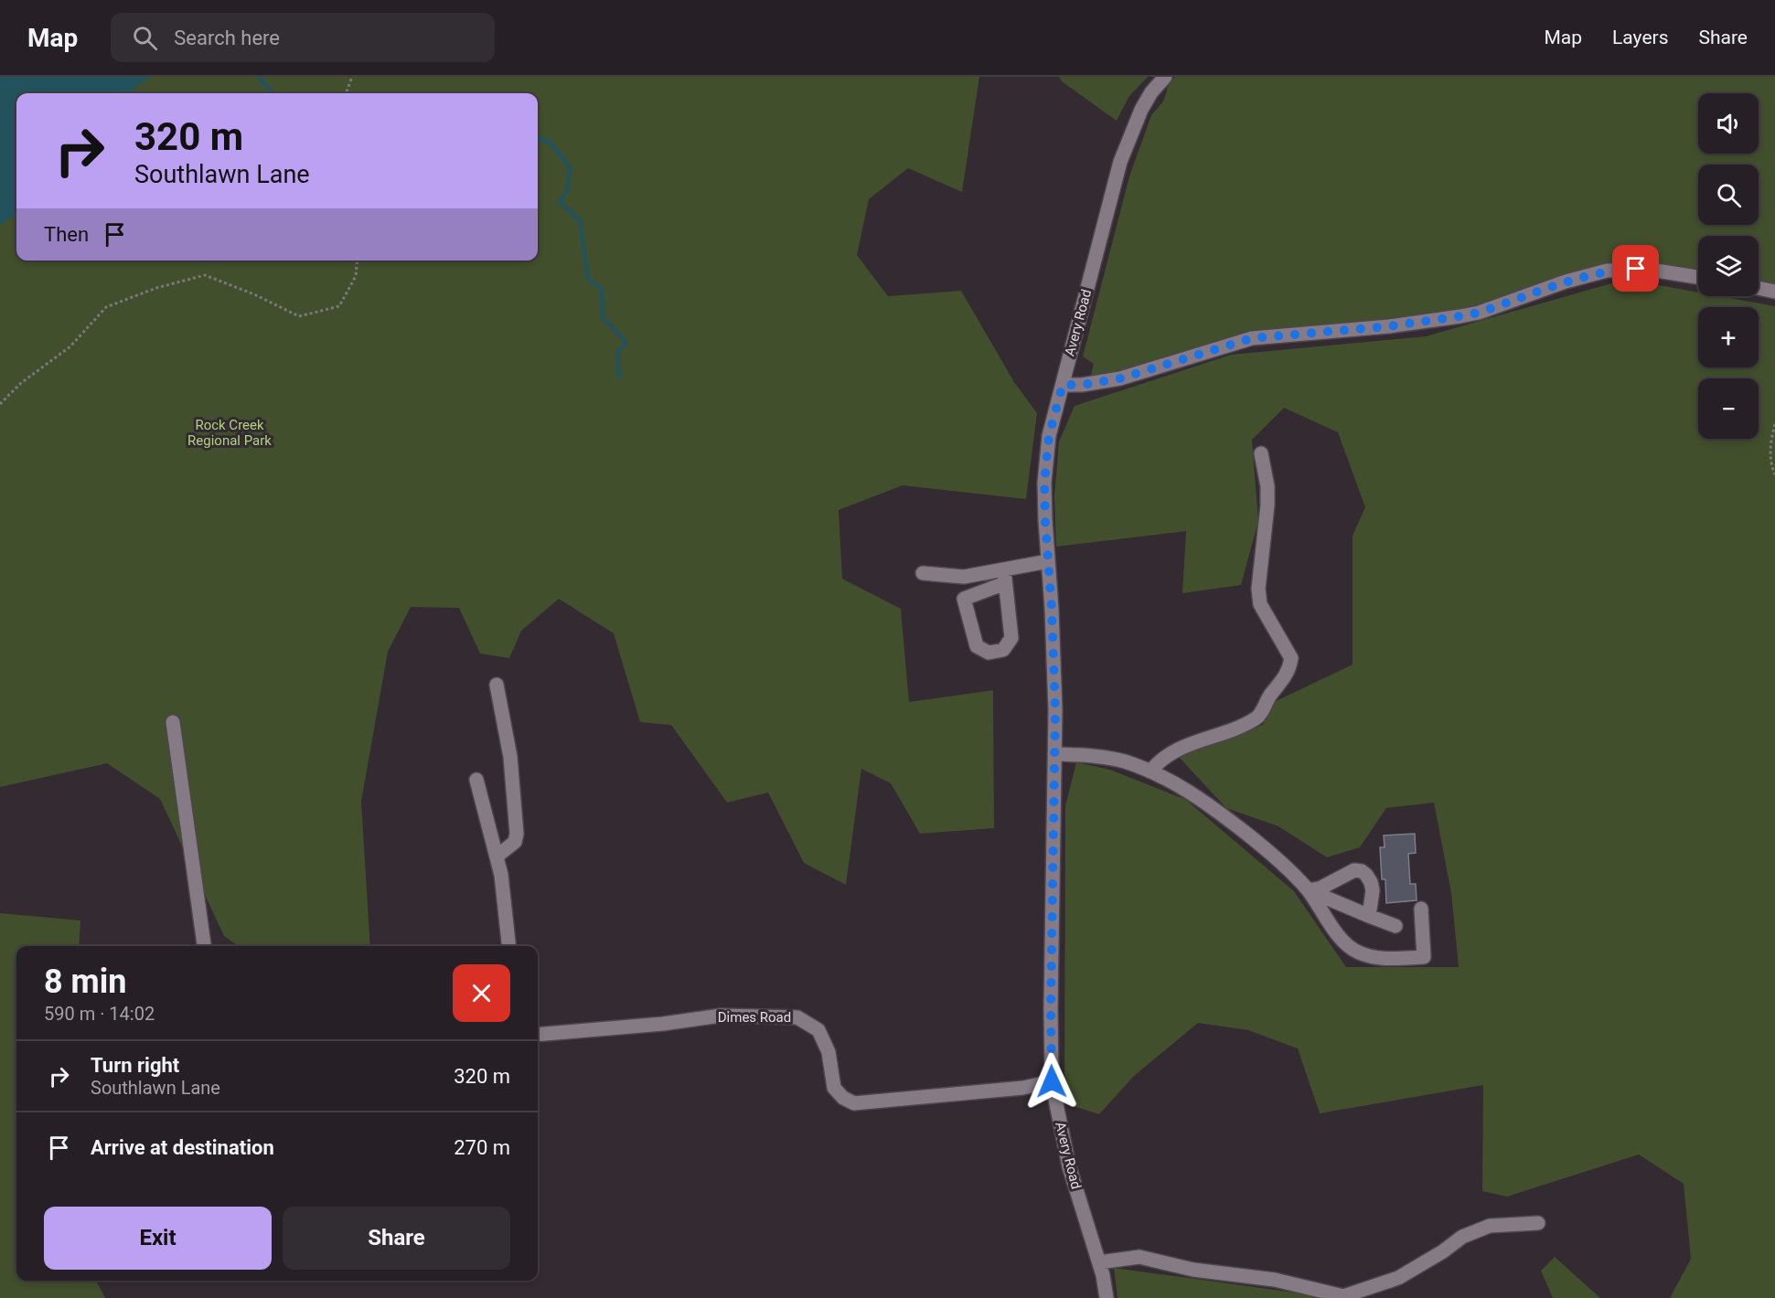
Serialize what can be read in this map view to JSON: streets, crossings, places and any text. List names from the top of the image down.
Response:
{
  "streets": {
    "street": ["Avery Road", "Dimes Road"]
  },
  "crossings": [
    ["Avery Road", "Dimes Road"]
  ],
  "parks": ["Rock Creek Regional Park"],
  "page": {
    "header": "Map",
    "search": "Search here",
    "nav": ["Map", "Layers", "Share"],
    "map_buttons": ["+", "−"],
    "turn": ["320 m", "Southlawn Lane"],
    "then": "Then",
    "heading": ["8 min", "590 m · 14:02"],
    "list": [
      {
        "name": "Turn right",
        "note": "Southlawn Lane",
        "value": "320 m"
      },
      {
        "name": "Arrive at destination",
        "value": "270 m"
      }
    ],
    "buttons": ["Exit", "Share"]
  }
}
